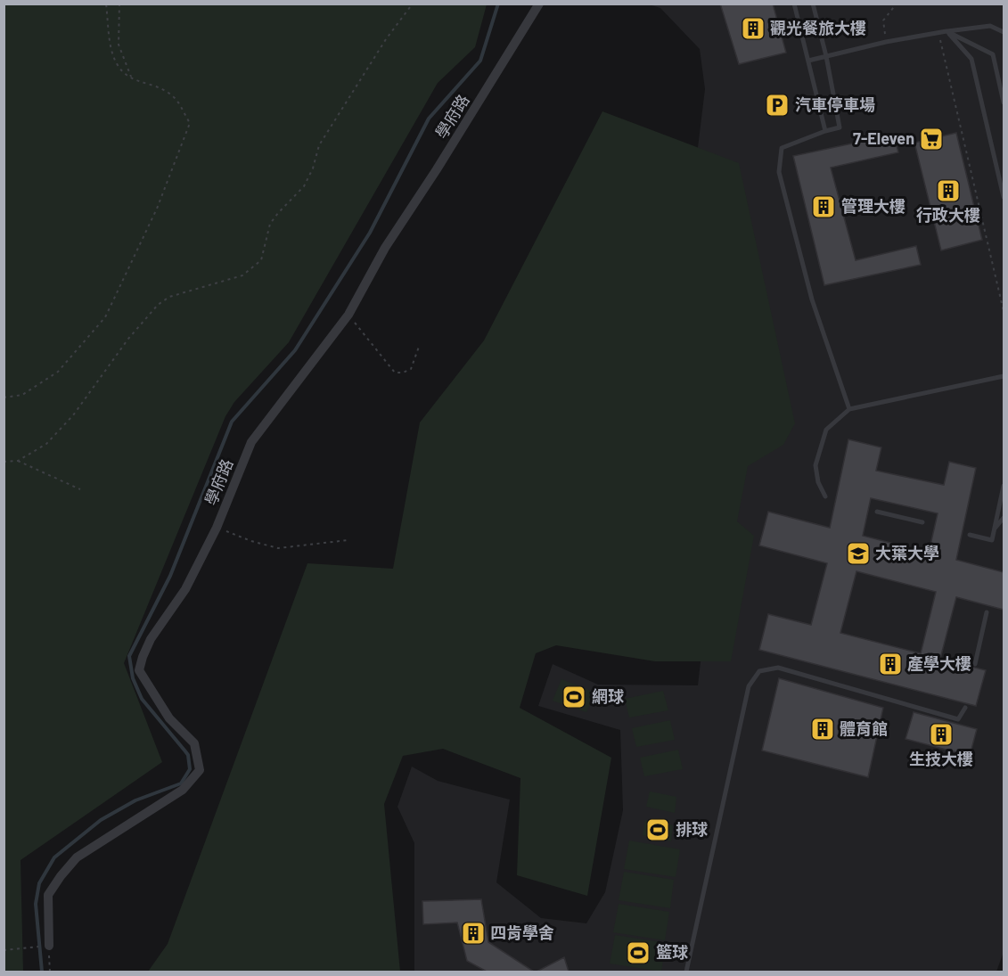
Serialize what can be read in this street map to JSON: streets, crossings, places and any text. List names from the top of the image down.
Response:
{
  "streets": {
    "street": ["學府路"]
  },
  "places": {
    "building": [
      "觀光餐旅大樓",
      "行政大樓",
      "管理大樓",
      "產學大樓",
      "體育館",
      "生技大樓",
      "四肯學舍"
    ],
    "parking": ["汽車停車場"],
    "supermarket": ["7-Eleven"],
    "school or university": ["大葉大學"],
    "sports": ["網球", "排球", "籃球"]
  }
}
